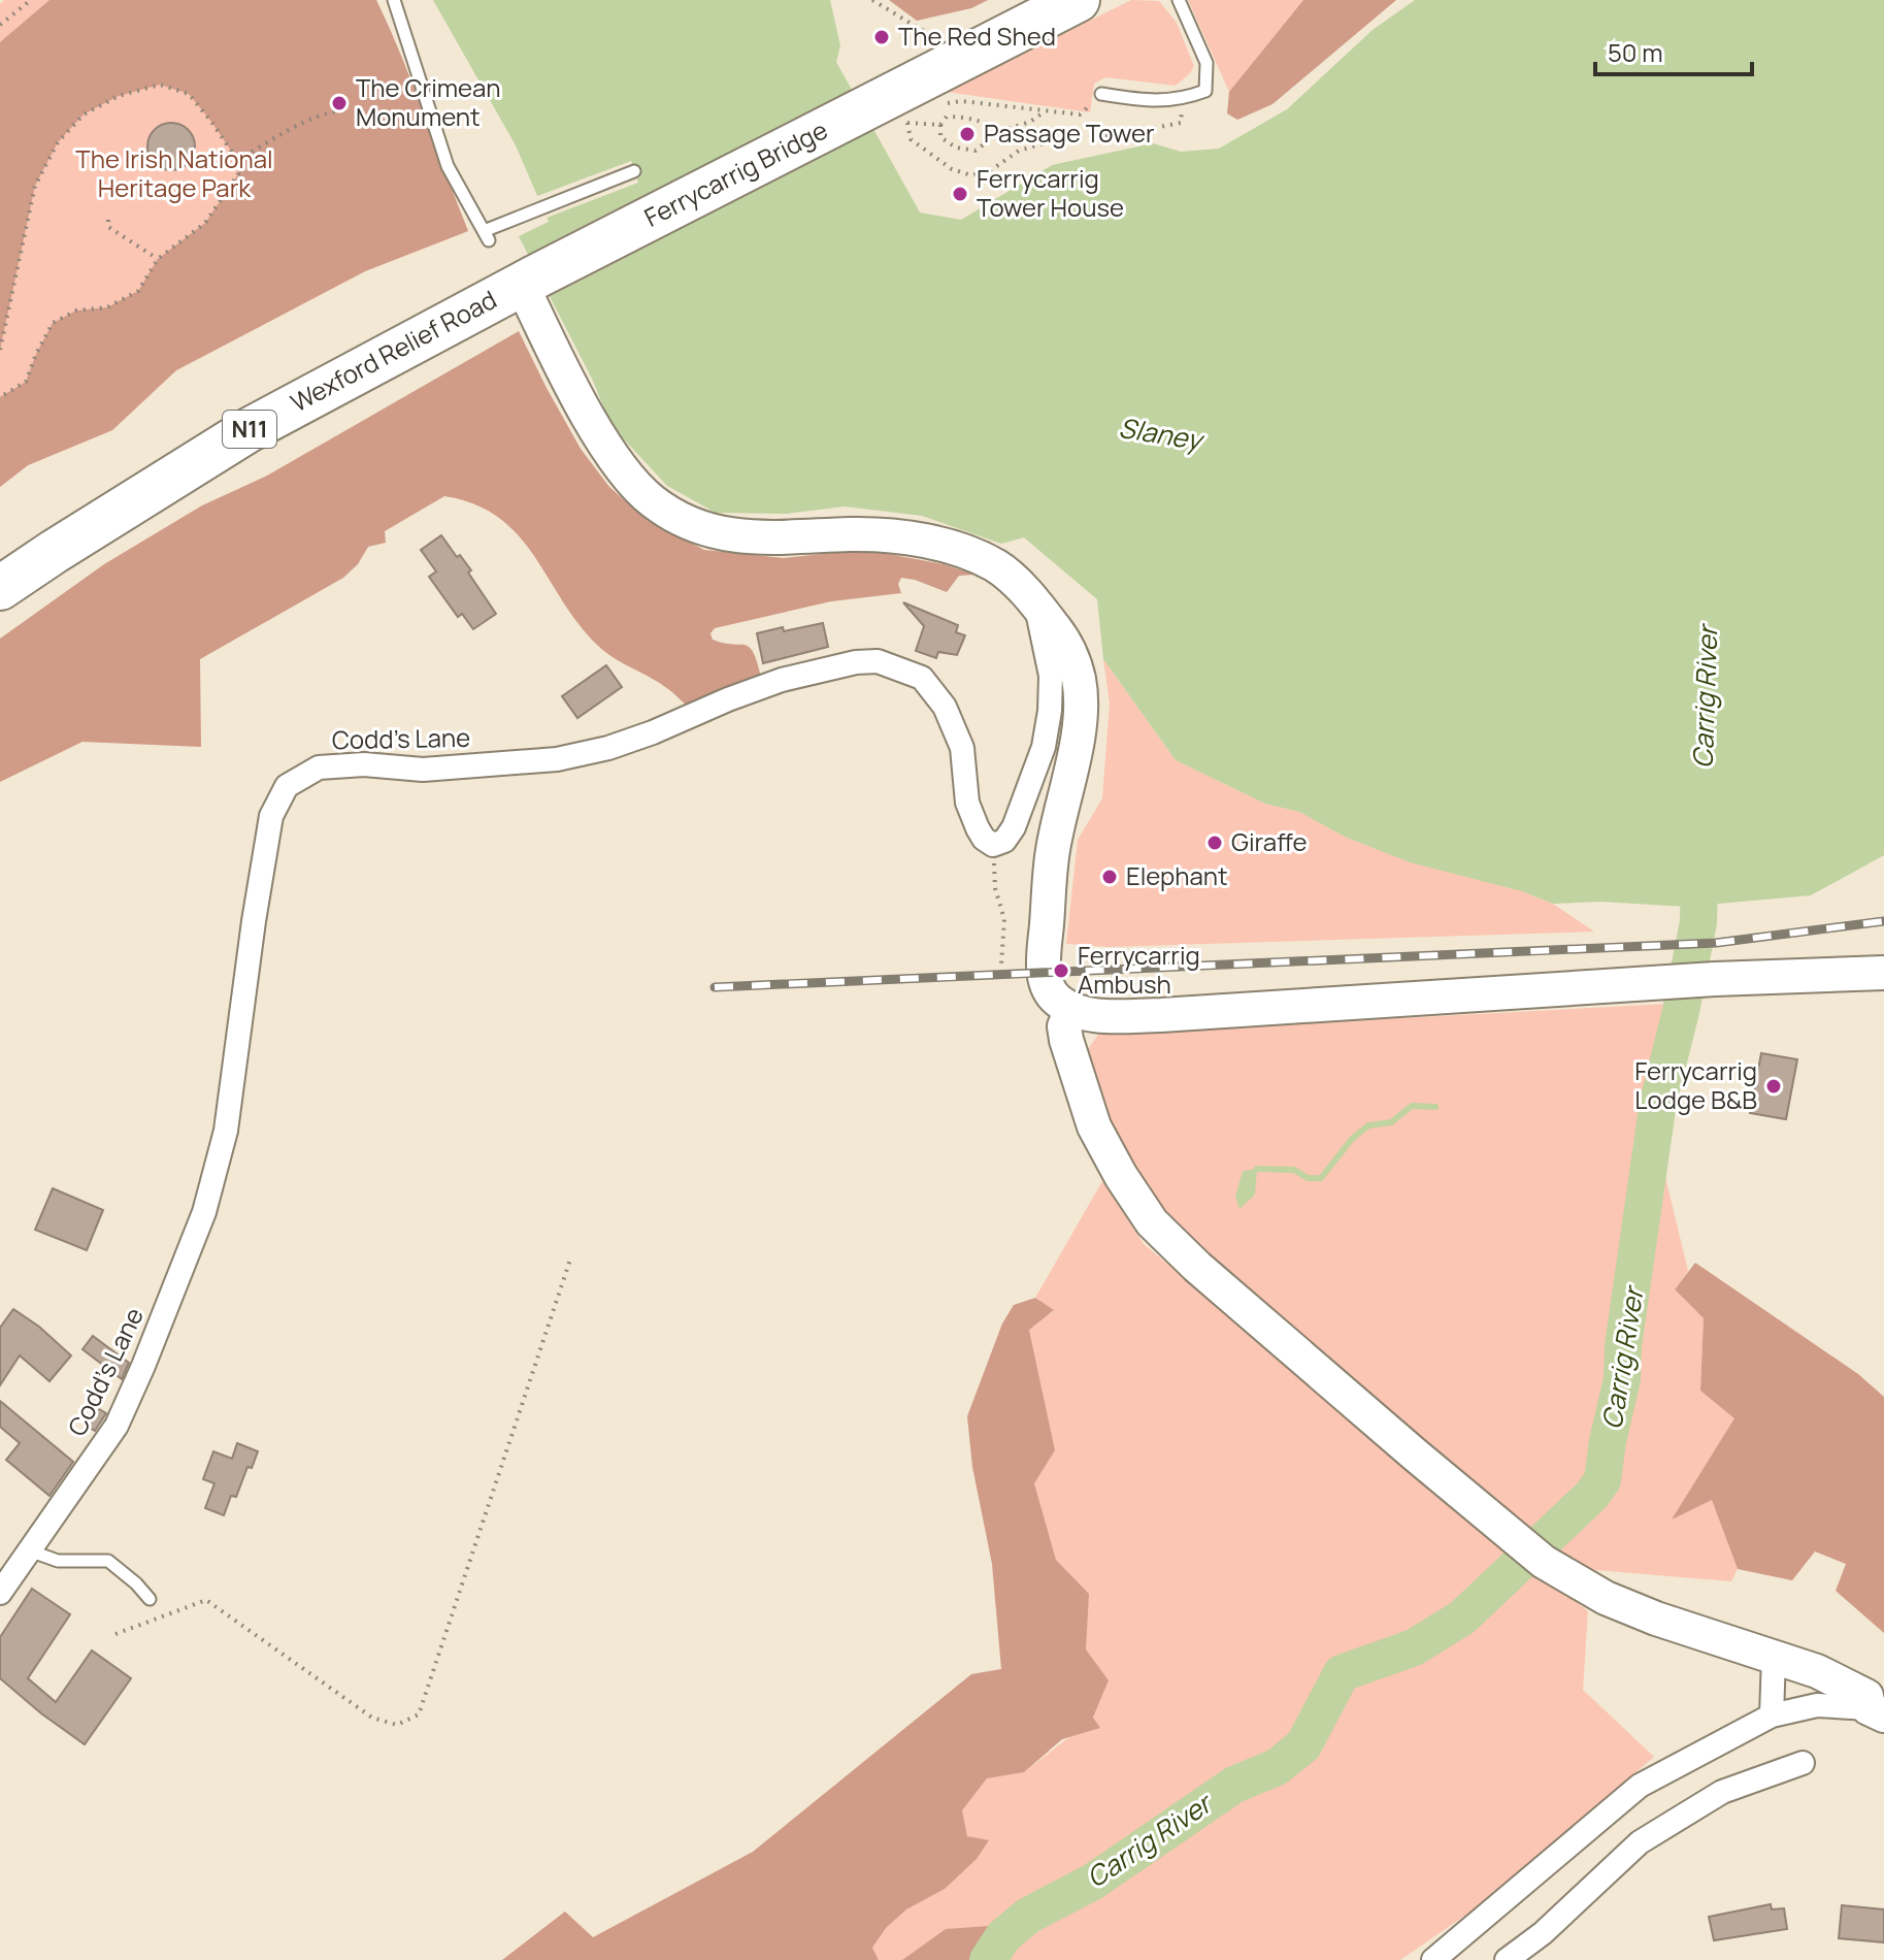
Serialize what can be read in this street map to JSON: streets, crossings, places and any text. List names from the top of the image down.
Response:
{
  "streets": {
    "highway": ["Ferrycarrig Bridge", "Wexford Relief Road", "N11"],
    "street": ["Codd's Lane"]
  },
  "crossings": [
    ["Ferrycarrig Bridge", "Wexford Relief Road"],
    ["Ferrycarrig Bridge", "N11"]
  ],
  "water": ["Slaney", "Carrig River"],
  "parks": ["The Irish National Heritage Park"],
  "places": [
    "The Red Shed",
    "The Crimean Monument",
    "Passage Tower",
    "Ferrycarrig Tower House",
    "Giraffe",
    "Elephant",
    "Ferrycarrig Ambush",
    "Ferrycarrig Lodge B&B"
  ],
  "scale_bar": "50 m"
}
